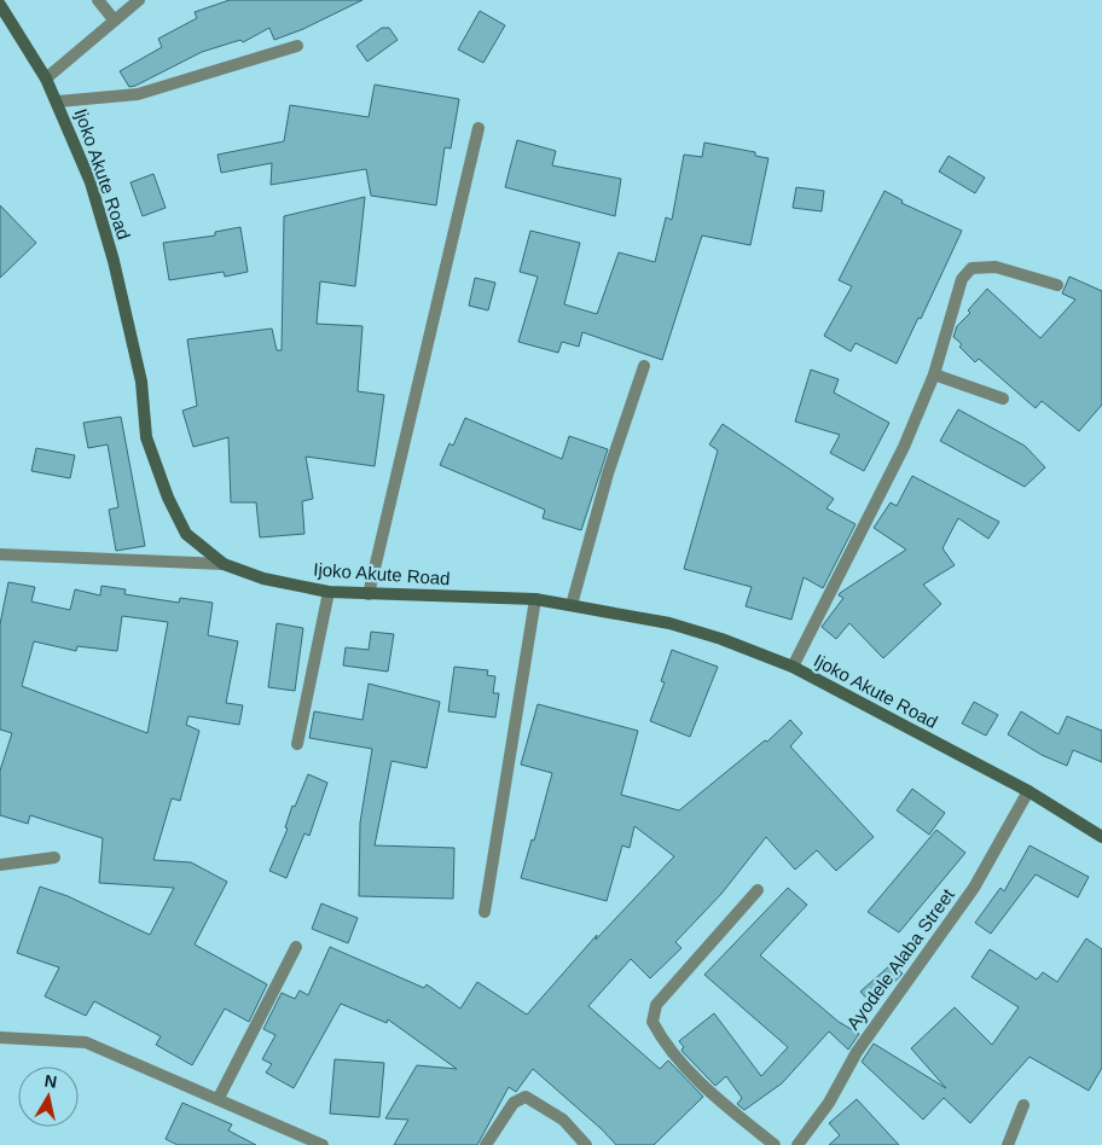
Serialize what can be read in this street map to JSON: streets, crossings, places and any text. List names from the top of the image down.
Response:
{
  "streets": {
    "main road": ["Ijoko Akute Road"],
    "street": ["Ayodele Alaba Street"]
  },
  "crossings": [
    ["Ijoko Akute Road", "Ayodele Alaba Street"]
  ],
  "north": "top"
}
